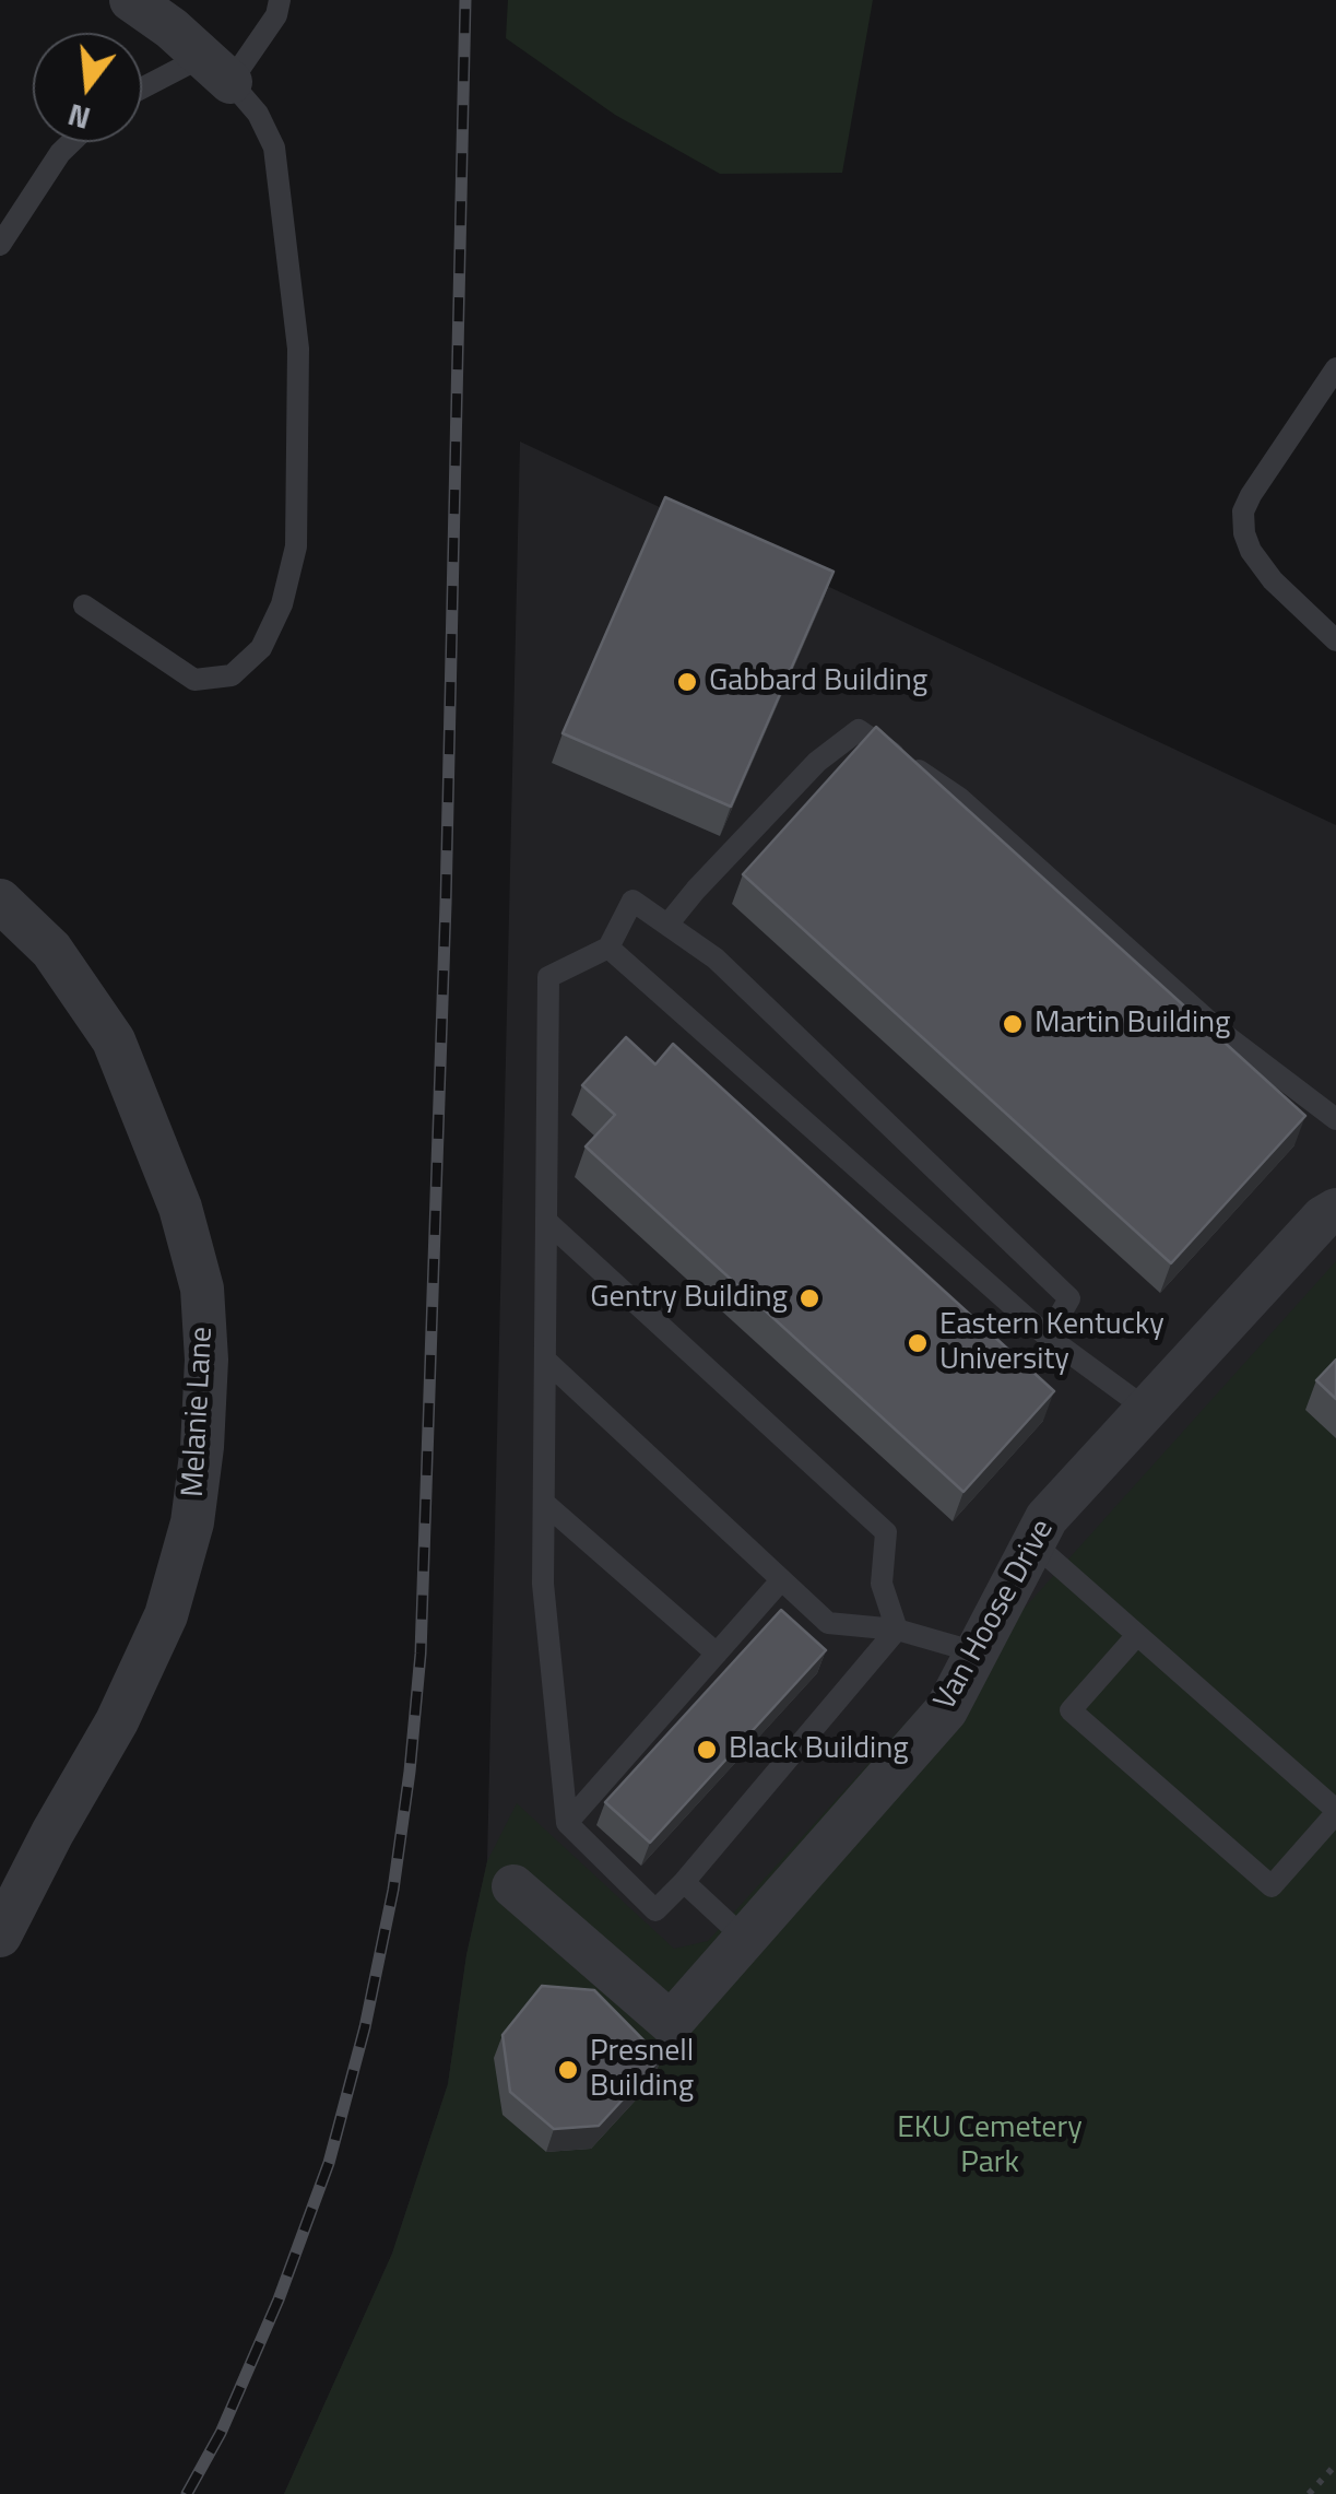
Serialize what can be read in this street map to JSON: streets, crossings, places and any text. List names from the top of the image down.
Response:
{
  "streets": {
    "street": ["Melanie Lane", "Van Hoose Drive"]
  },
  "parks": ["EKU Cemetery Park"],
  "places": [
    "Gabbard Building",
    "Martin Building",
    "Gentry Building",
    "Eastern Kentucky University",
    "Black Building",
    "Presnell Building"
  ],
  "north": "bottom"
}
